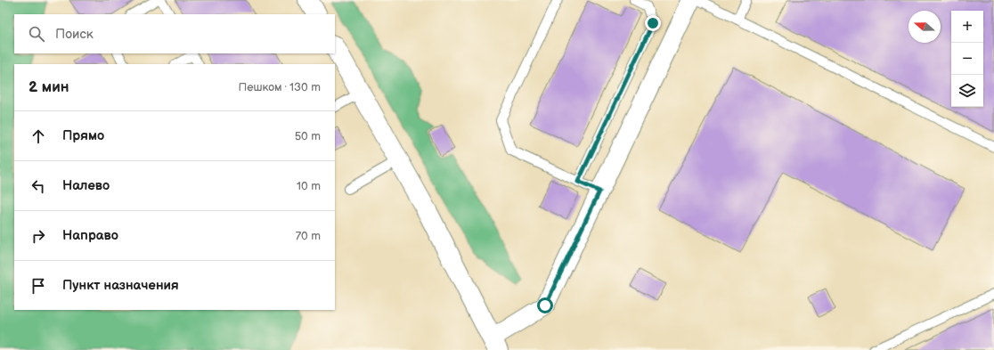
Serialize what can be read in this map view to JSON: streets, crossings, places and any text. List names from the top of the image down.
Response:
{
  "north": "left",
  "page": {
    "map_buttons": ["+", "−"],
    "search": "Поиск",
    "heading": ["2 мин", "Пешком · 130 m"],
    "list": [
      ["Прямо", "50 m"],
      ["Налево", "10 m"],
      ["Направо", "70 m"],
      "Пункт назначения"
    ]
  }
}
